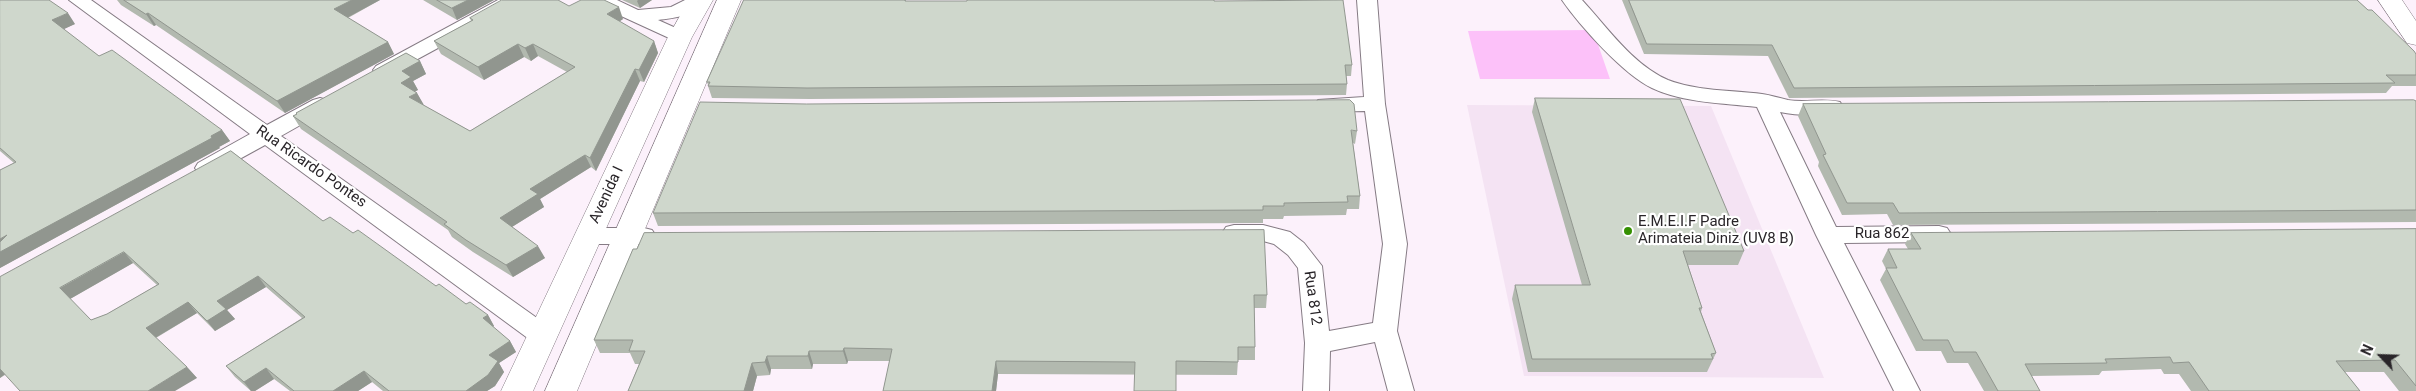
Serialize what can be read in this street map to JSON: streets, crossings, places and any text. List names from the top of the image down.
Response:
{
  "streets": {
    "street": [
      "Rua Ricardo Pontes",
      "Avenida I",
      "Rua 862",
      "Rua 812"
    ]
  },
  "crossings": [
    ["Rua Ricardo Pontes", "Avenida I"]
  ],
  "places": ["E.M.E.I.F Padre Arimateia Diniz (UV8 B)"],
  "north": "top left"
}
